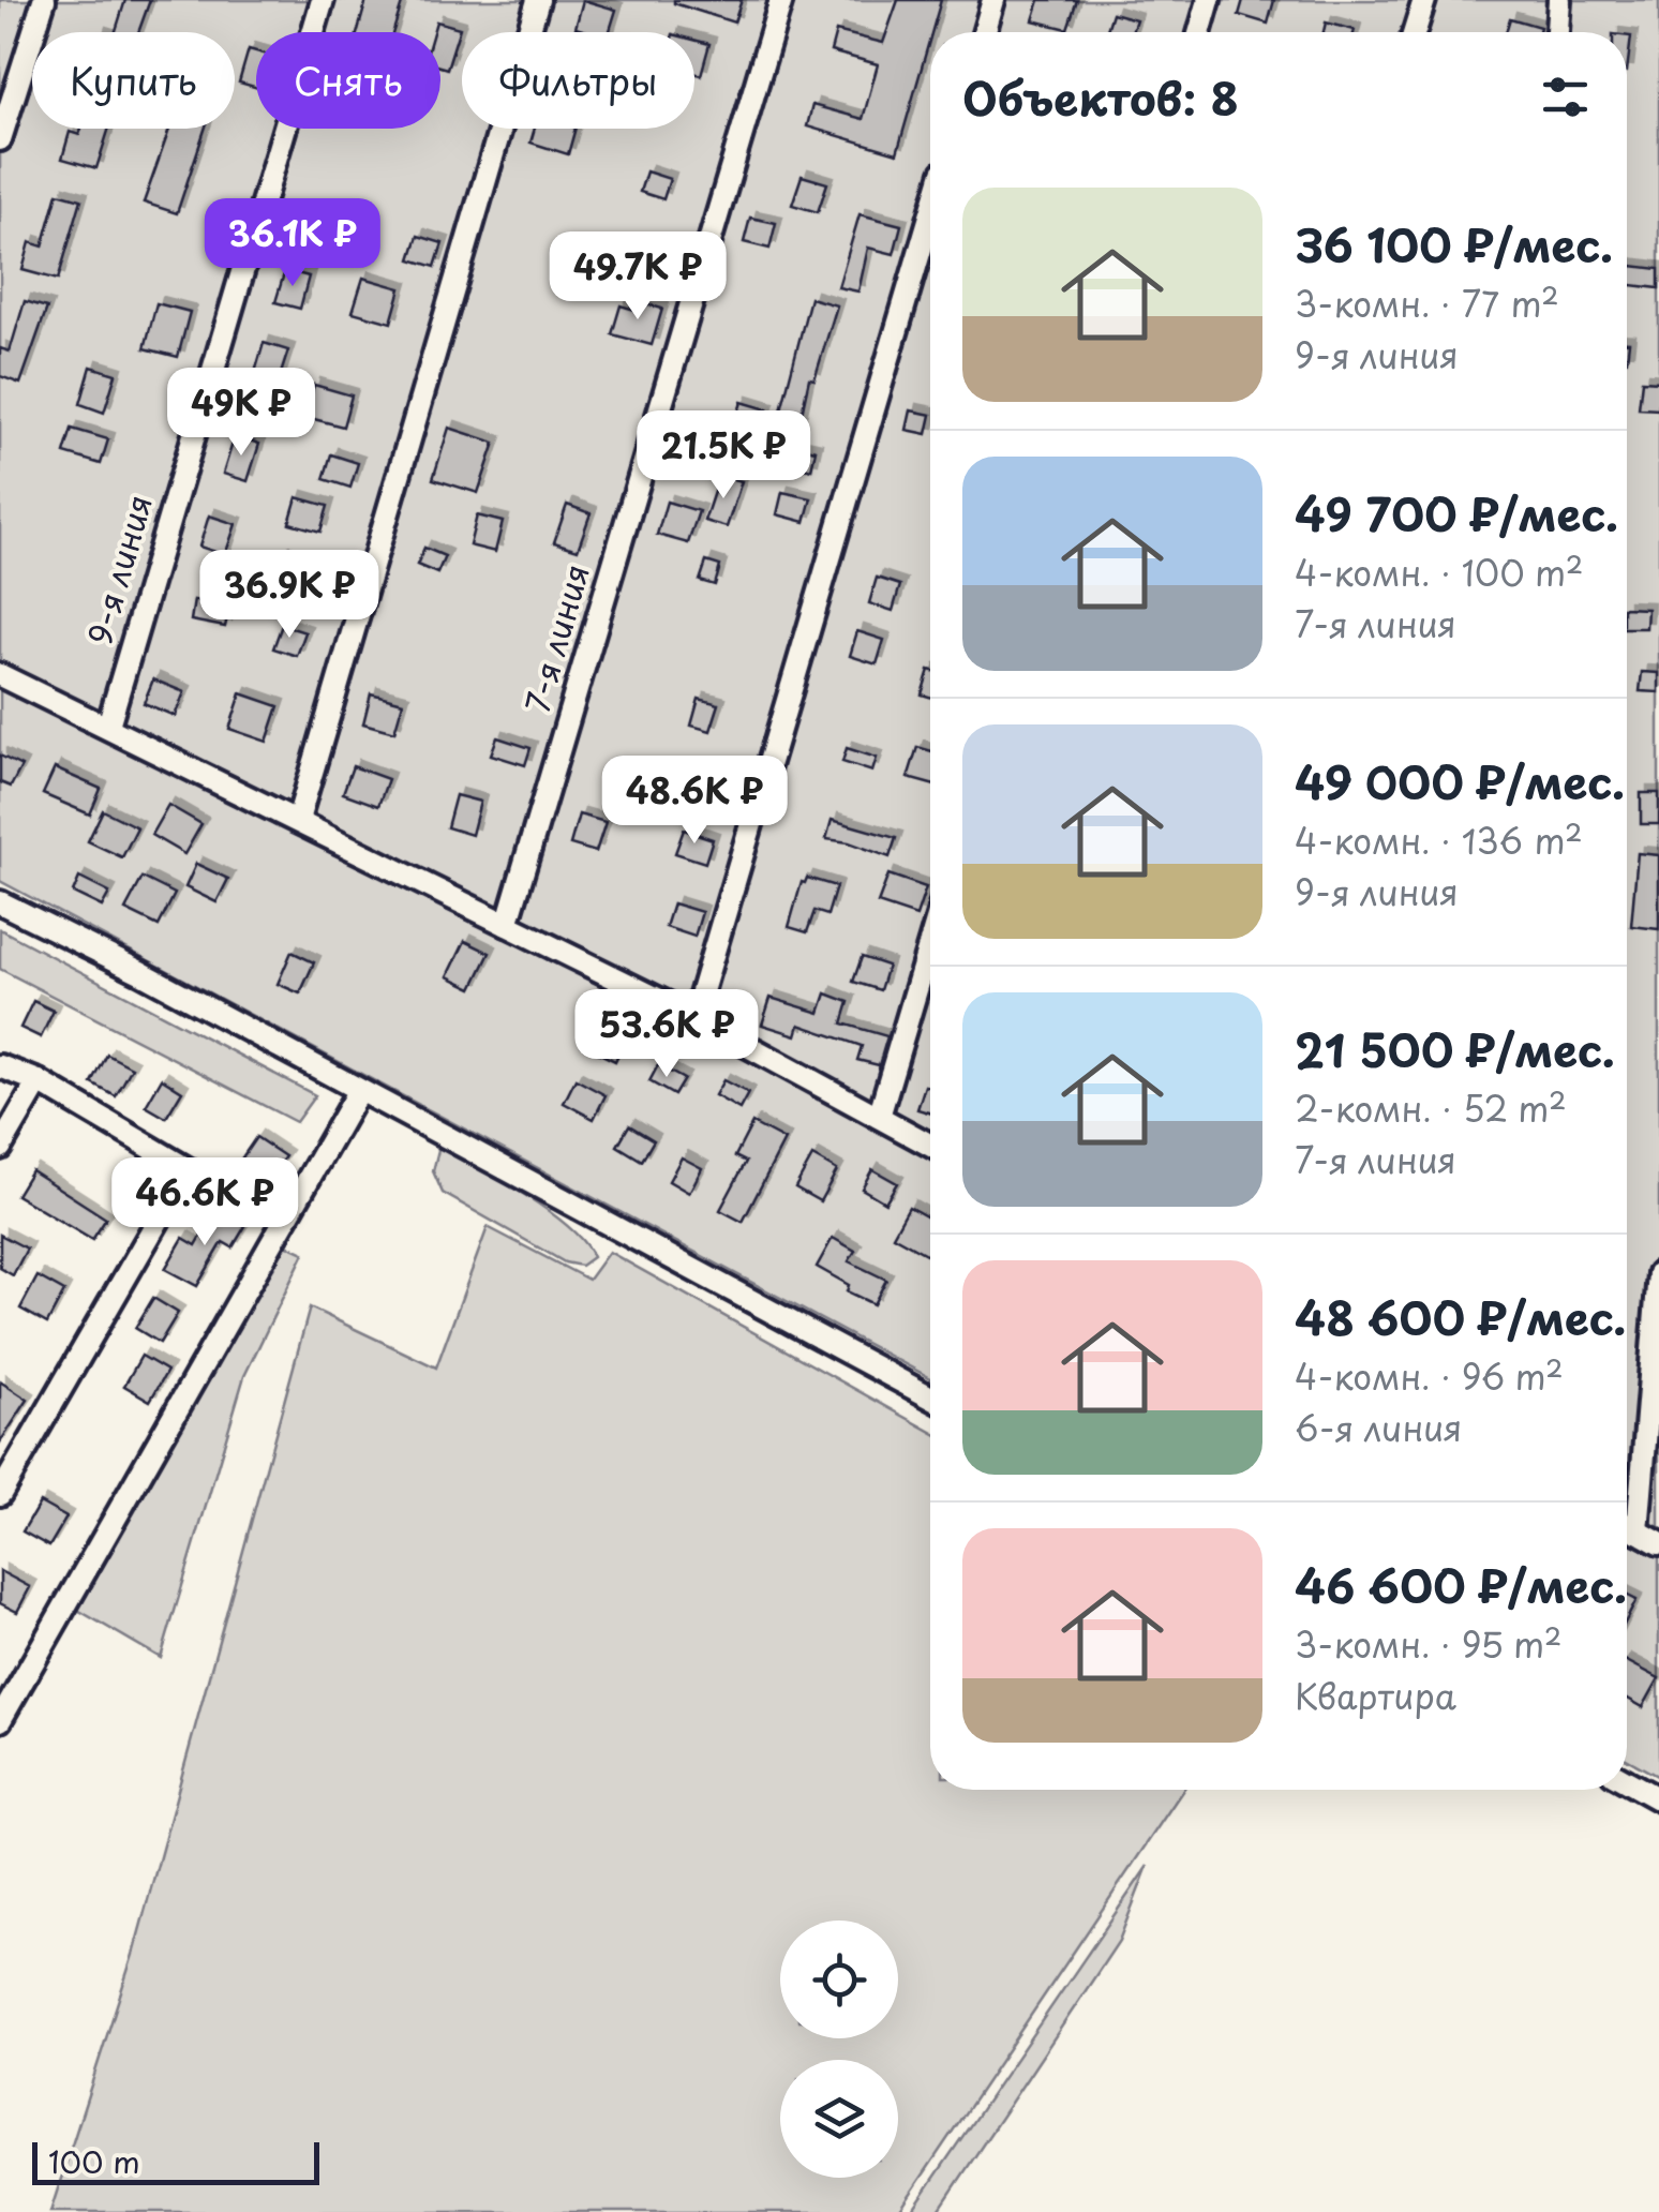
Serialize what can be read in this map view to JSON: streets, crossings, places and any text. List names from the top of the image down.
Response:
{
  "streets": {
    "street": ["9-я линия", "7-я линия"]
  },
  "scale_bar": "100 m",
  "page": {
    "chip": ["Купить", "Снять", "Фильтры"],
    "heading": "Объектов: 8",
    "list": [
      {
        "name": "36 100 ₽/мес.",
        "note": "3-комн. · 77 m² · 9-я линия"
      },
      {
        "name": "49 700 ₽/мес.",
        "note": "4-комн. · 100 m² · 7-я линия"
      },
      {
        "name": "49 000 ₽/мес.",
        "note": "4-комн. · 136 m² · 9-я линия"
      },
      {
        "name": "21 500 ₽/мес.",
        "note": "2-комн. · 52 m² · 7-я линия"
      },
      {
        "name": "48 600 ₽/мес.",
        "note": "4-комн. · 96 m² · 6-я линия"
      },
      {
        "name": "46 600 ₽/мес.",
        "note": "3-комн. · 95 m² · Квартира"
      }
    ],
    "price": [
      "36.1K ₽",
      "49.7K ₽",
      "49K ₽",
      "21.5K ₽",
      "36.9K ₽",
      "48.6K ₽",
      "53.6K ₽",
      "46.6K ₽"
    ],
    "scale": "100 m"
  }
}
